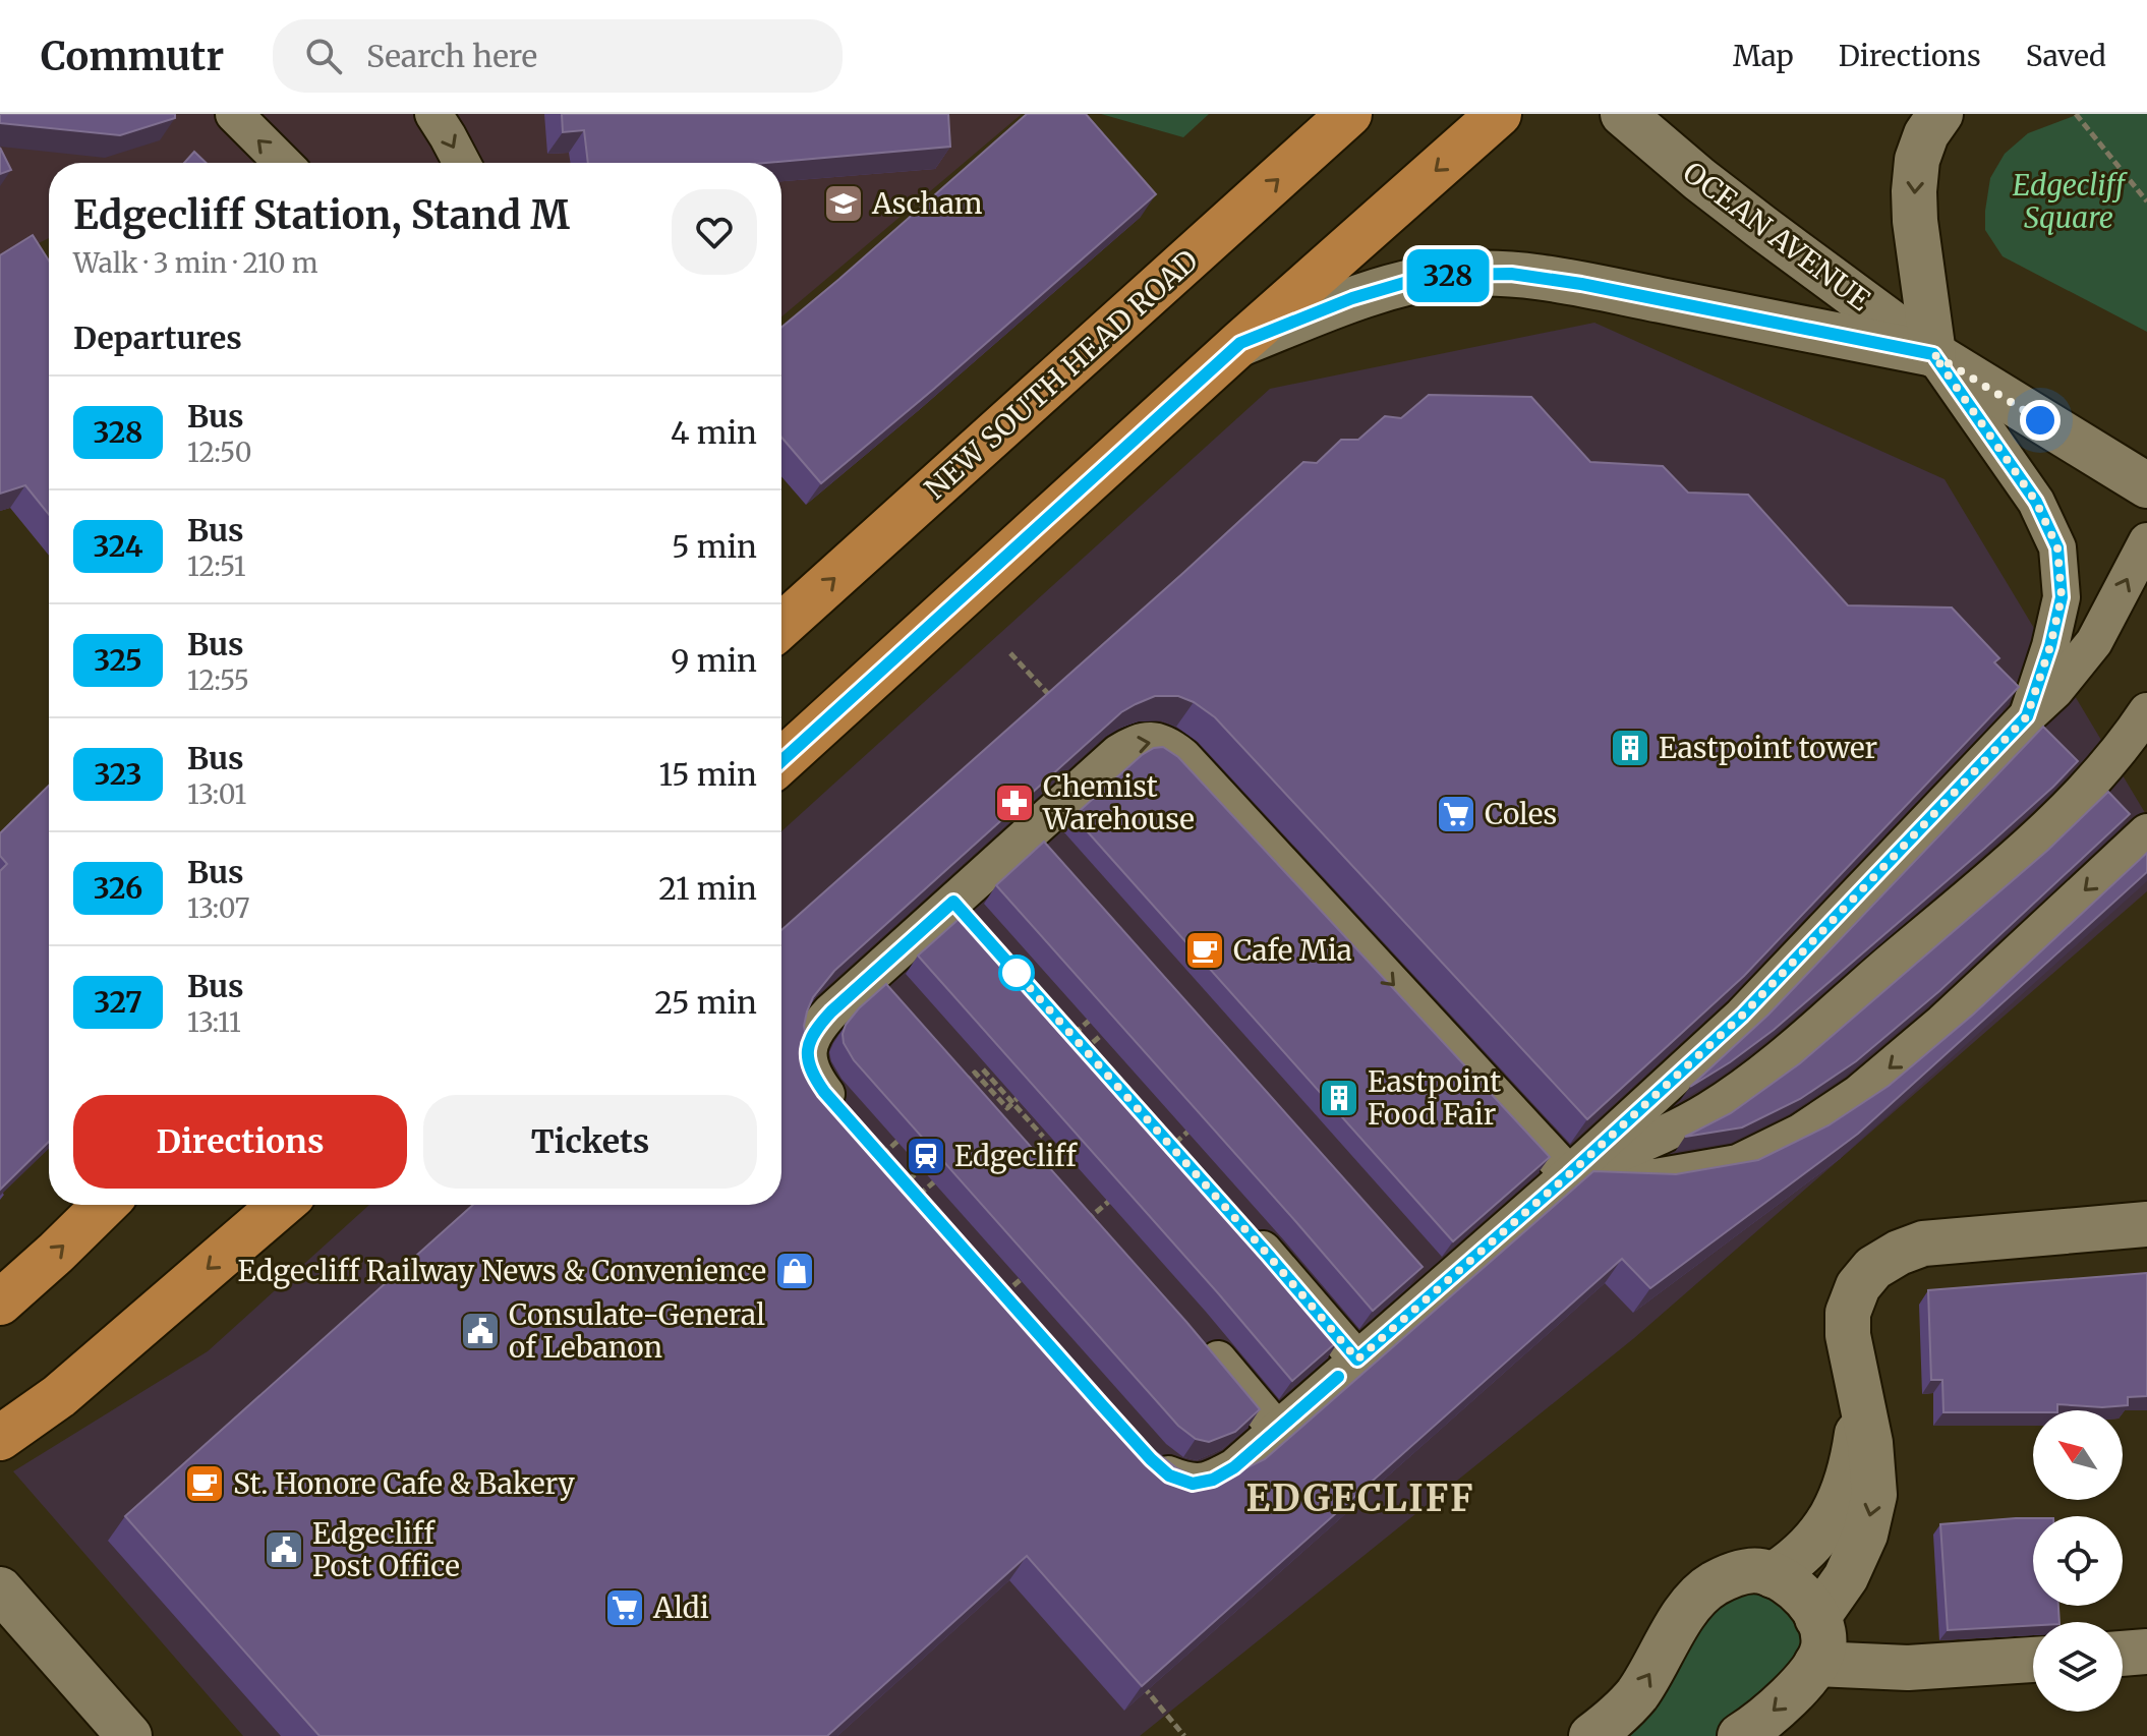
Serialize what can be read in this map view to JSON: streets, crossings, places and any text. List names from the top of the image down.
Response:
{
  "streets": {
    "main road": ["NEW SOUTH HEAD ROAD"],
    "street": ["OCEAN AVENUE"]
  },
  "districts": ["EDGECLIFF"],
  "parks": ["Edgecliff Square"],
  "places": {
    "school or university": ["Ascham"],
    "building": ["Eastpoint tower", "Eastpoint Food Fair"],
    "pharmacy": ["Chemist Warehouse"],
    "supermarket": ["Coles", "Aldi"],
    "cafe": ["Cafe Mia", "St. Honore Cafe & Bakery"],
    "station": ["Edgecliff"],
    "shop": ["Edgecliff Railway News & Convenience"],
    "public building": ["Consulate-General of Lebanon", "Edgecliff Post Office"]
  },
  "lines": ["bus line 328"],
  "north": "top left",
  "page": {
    "header": "Commutr",
    "search": "Search here",
    "nav": ["Map", "Directions", "Saved"],
    "on_map": "328",
    "heading": [
      ["Edgecliff Station, Stand M", "Walk · 3 min · 210 m"],
      "Departures"
    ],
    "list": [
      {
        "mark": "328",
        "name": "Bus",
        "note": "12:50",
        "value": "4 min"
      },
      {
        "mark": "324",
        "name": "Bus",
        "note": "12:51",
        "value": "5 min"
      },
      {
        "mark": "325",
        "name": "Bus",
        "note": "12:55",
        "value": "9 min"
      },
      {
        "mark": "323",
        "name": "Bus",
        "note": "13:01",
        "value": "15 min"
      },
      {
        "mark": "326",
        "name": "Bus",
        "note": "13:07",
        "value": "21 min"
      },
      {
        "mark": "327",
        "name": "Bus",
        "note": "13:11",
        "value": "25 min"
      }
    ],
    "buttons": ["Directions", "Tickets"]
  }
}
